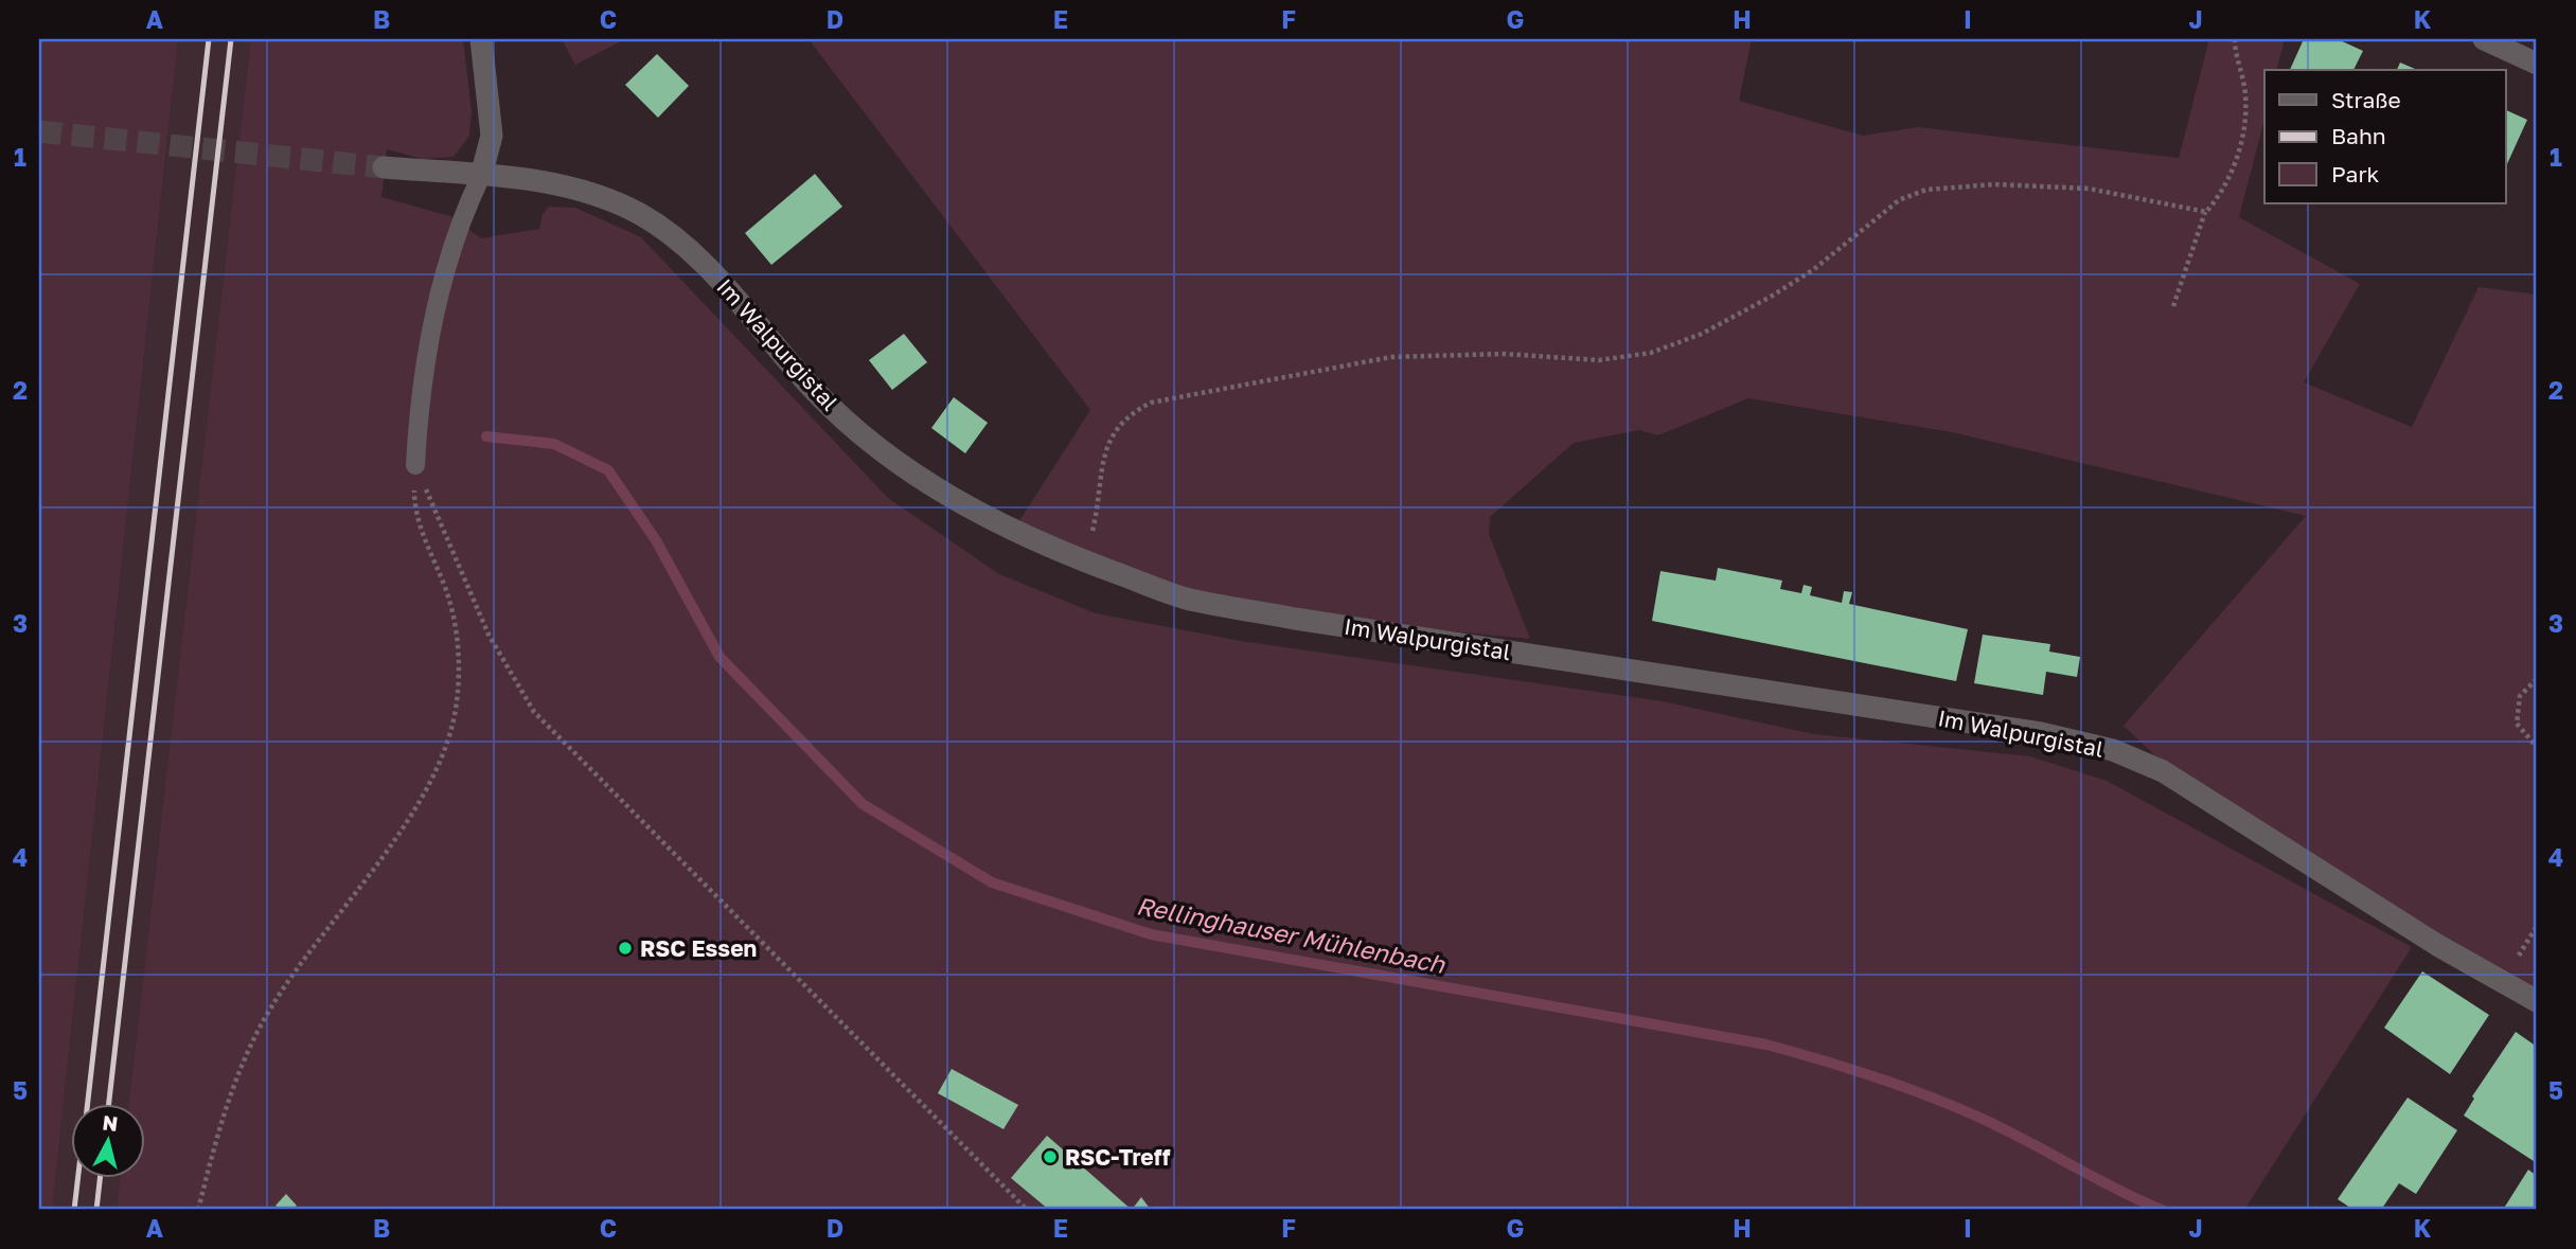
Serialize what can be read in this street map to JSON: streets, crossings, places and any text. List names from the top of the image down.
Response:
{
  "streets": {
    "street": ["Im Walpurgistal"]
  },
  "water": ["Rellinghauser Mühlenbach"],
  "places": ["RSC Essen", "RSC-Treff"],
  "legend": ["Straße", "Bahn", "Park"],
  "north": "top",
  "grid": {
    "columns": [
      "A",
      "B",
      "C",
      "D",
      "E",
      "F",
      "G",
      "H",
      "I",
      "J",
      "K"
    ],
    "rows": [
      "1",
      "2",
      "3",
      "4",
      "5"
    ]
  }
}
